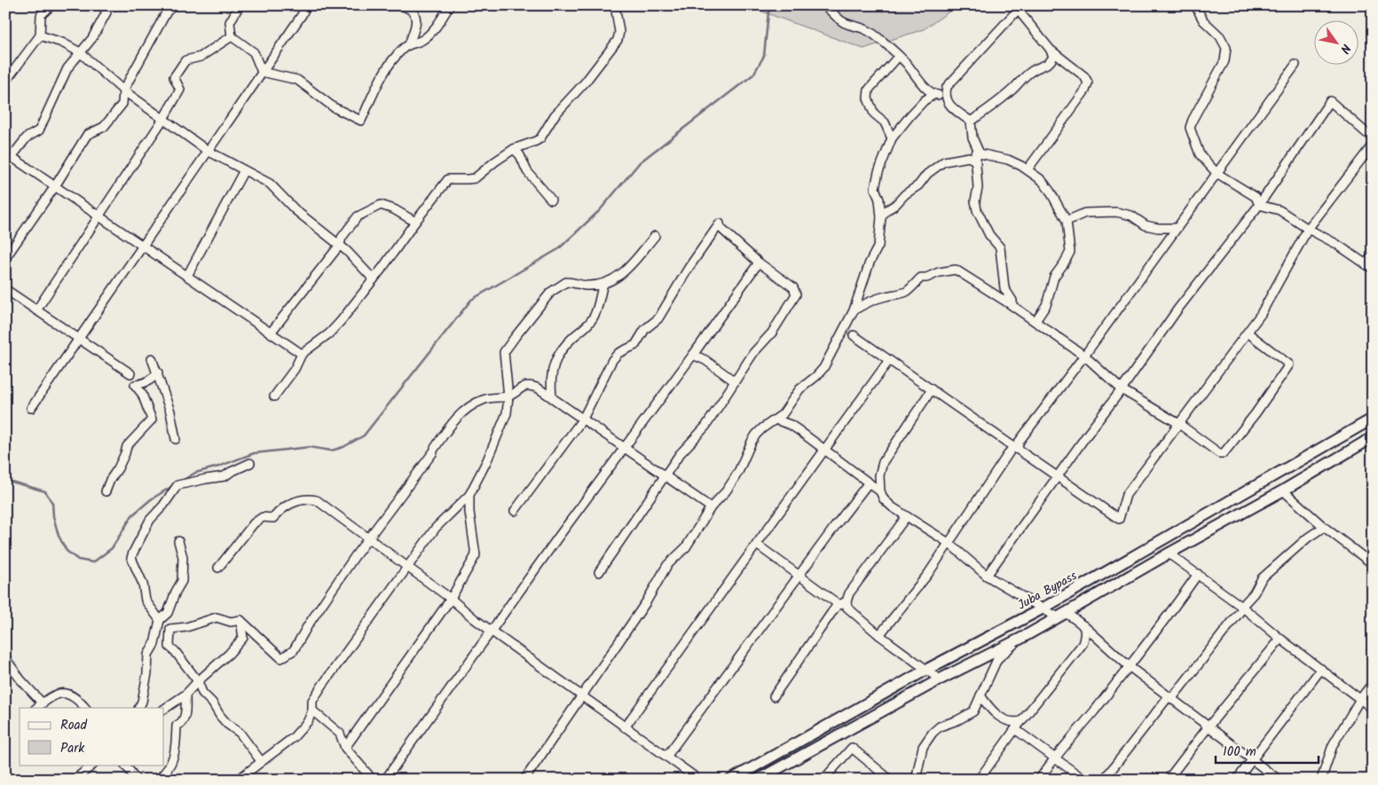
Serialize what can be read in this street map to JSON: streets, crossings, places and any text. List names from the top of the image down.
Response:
{
  "streets": {
    "main road": ["Juba Bypass"]
  },
  "legend": ["Road", "Park"],
  "scale_bar": "100 m",
  "north": "bottom right"
}
